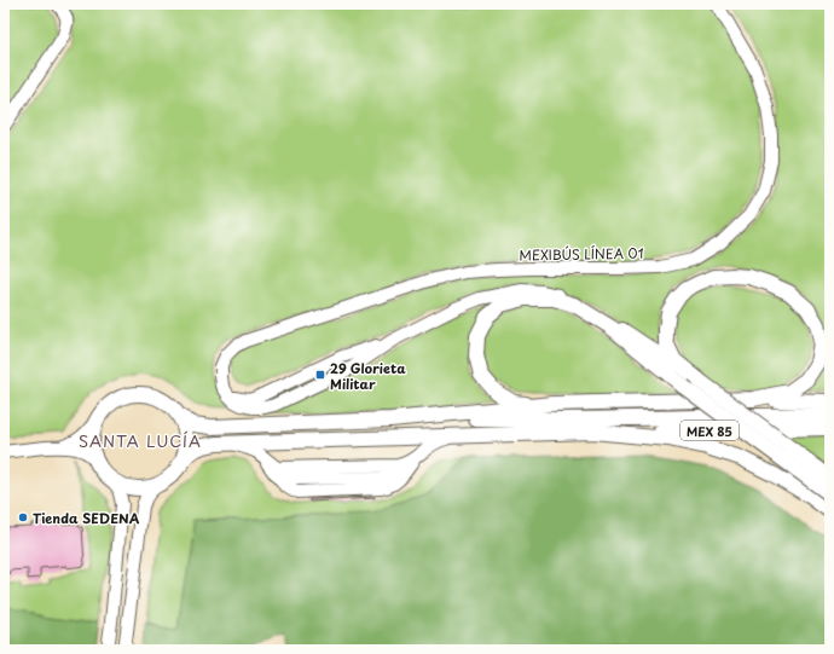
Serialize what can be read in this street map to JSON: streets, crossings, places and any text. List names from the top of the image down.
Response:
{
  "streets": {
    "main road": ["MEX 85"],
    "street": ["MEXIBÚS LÍNEA 01"]
  },
  "districts": ["SANTA LUCÍA"],
  "places": {
    "transit": ["29 Glorieta Militar"],
    "other": ["Tienda SEDENA"]
  }
}
